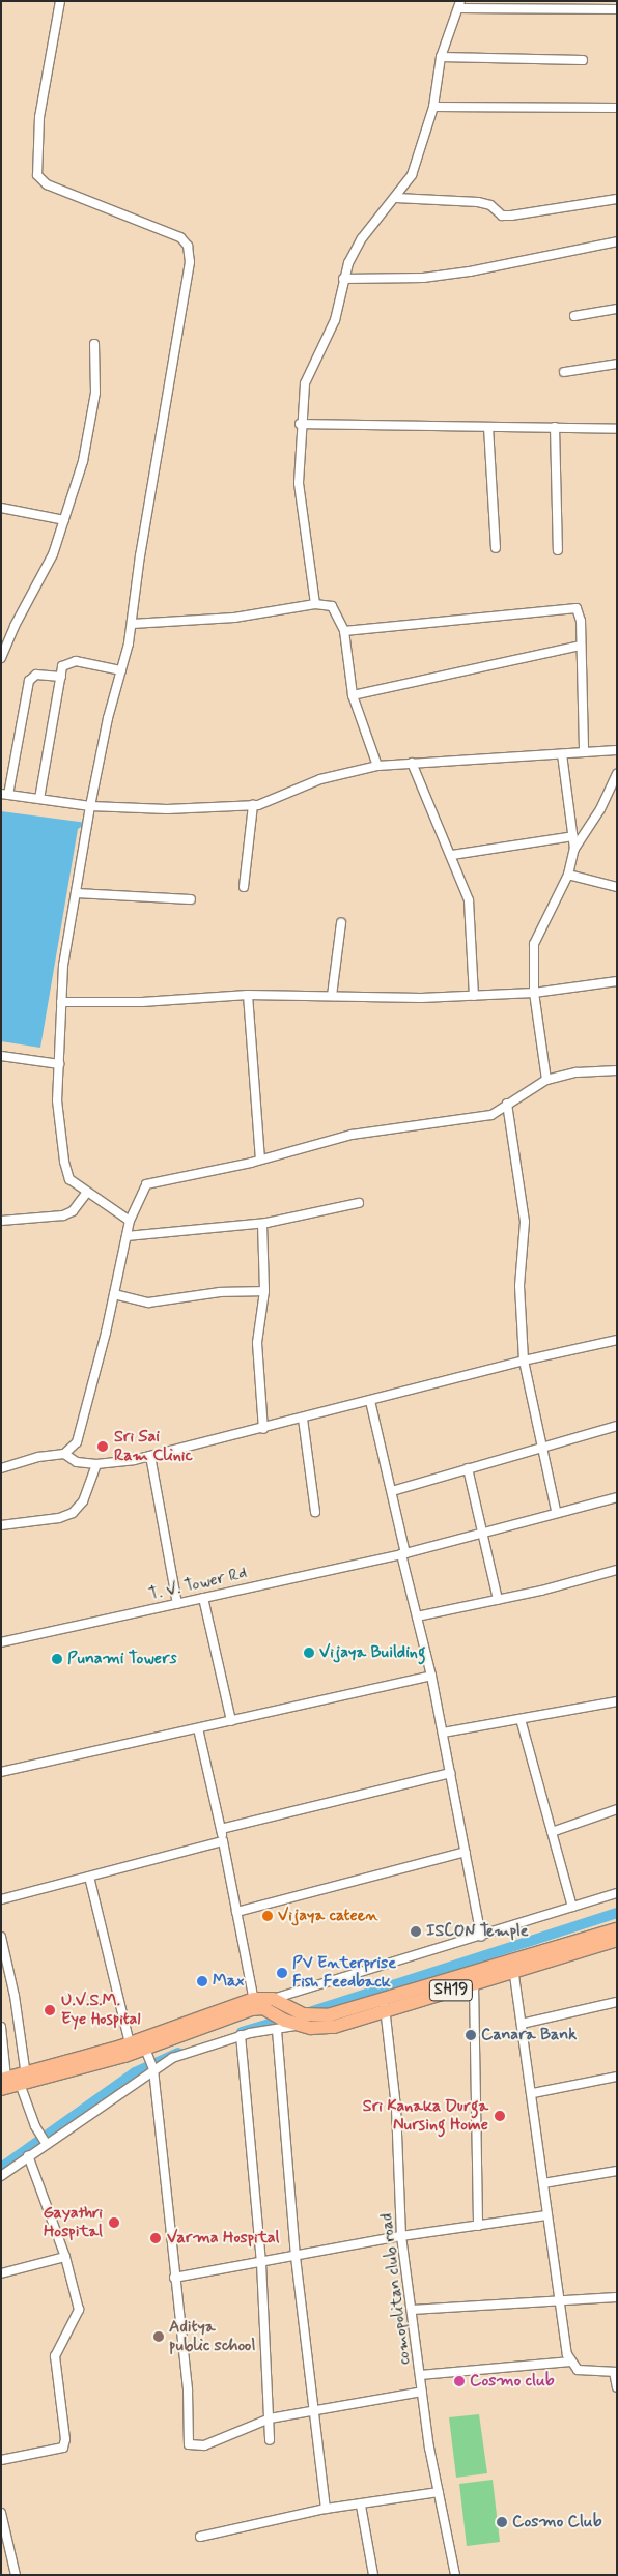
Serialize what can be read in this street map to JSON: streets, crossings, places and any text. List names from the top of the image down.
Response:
{
  "streets": {
    "main road": ["SH19"],
    "street": ["T. V. Tower Rd", "comopolitan club road"]
  },
  "crossings": [
    ["SH19", "comopolitan club road"]
  ],
  "places": [
    "Sri Sai Ram Clinic",
    "Vijaya Building",
    "Punami Towers",
    "Vijaya cateen",
    "ISCON Temple",
    "PV Enterprise Fish Feedback",
    "Max",
    "U.V.S.M. Eye Hospital",
    "Canara Bank",
    "Sri Kanaka Durga Nursing Home",
    "Gayathri Hospital",
    "Varma Hospital",
    "Aditya public school",
    "Cosmo club",
    "Cosmo Club"
  ]
}
